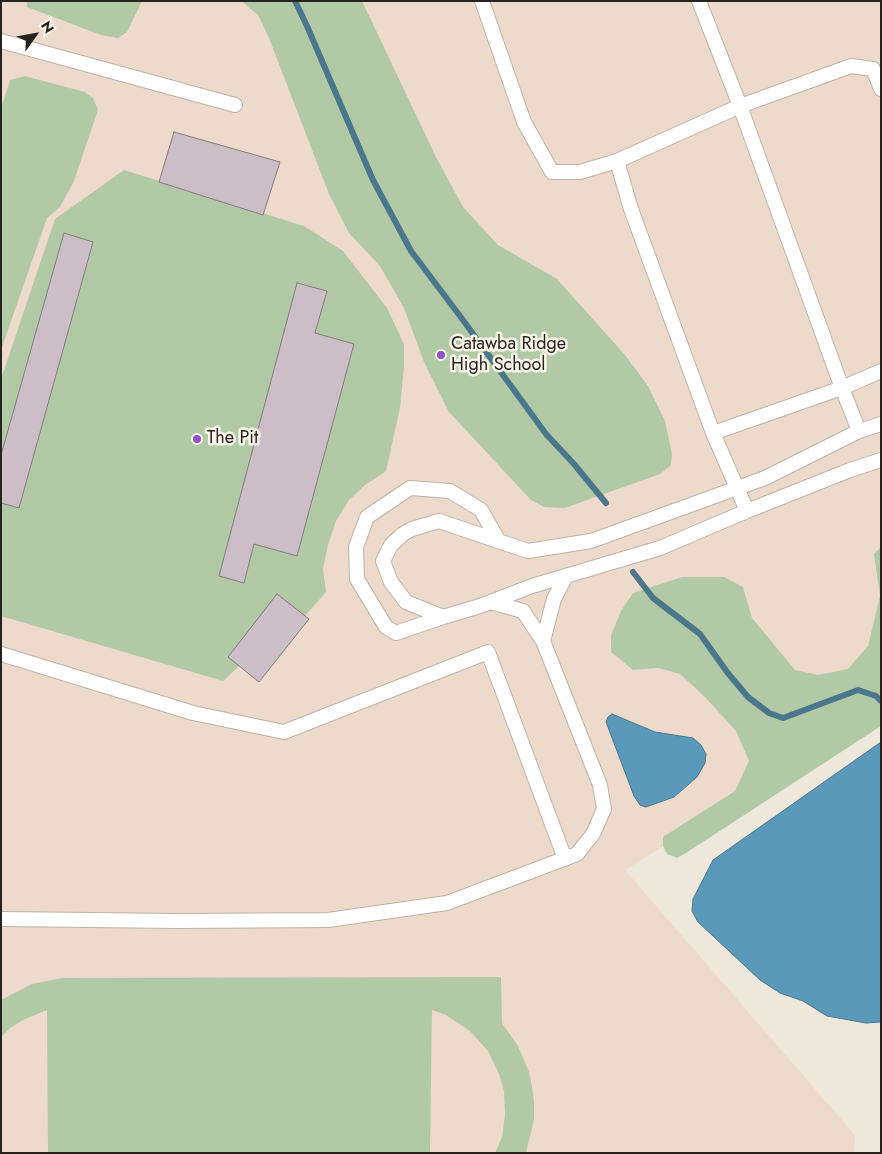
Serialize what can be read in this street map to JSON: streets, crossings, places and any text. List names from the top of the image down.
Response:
{
  "places": ["Catawba Ridge High School", "The Pit"],
  "north": "top right"
}
